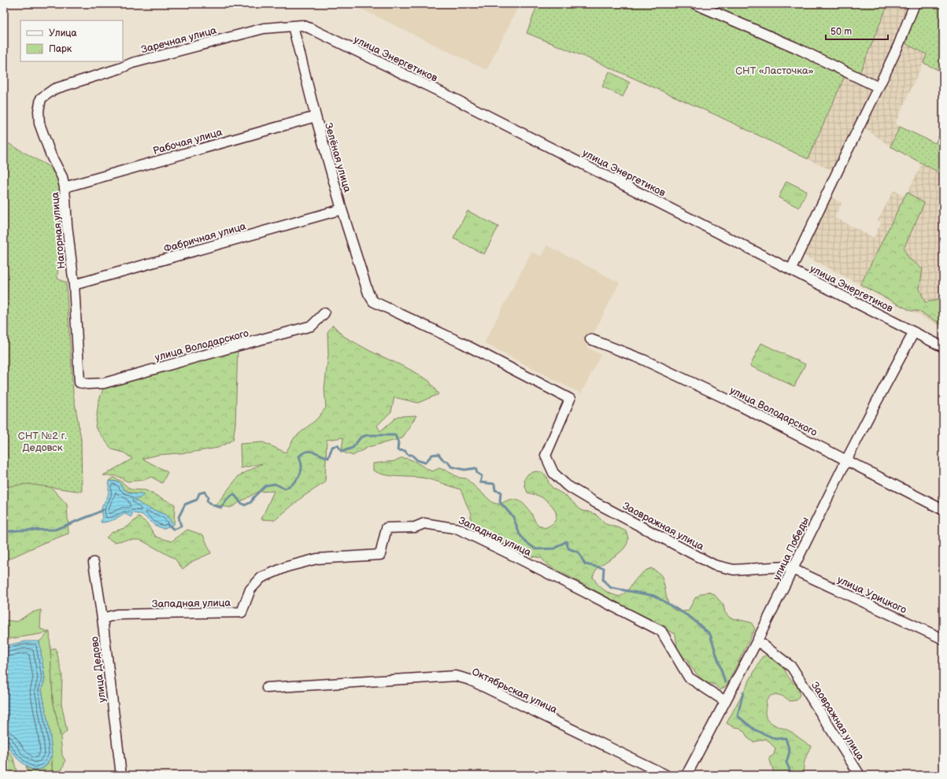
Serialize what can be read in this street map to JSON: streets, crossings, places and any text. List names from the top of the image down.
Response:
{
  "streets": {
    "street": [
      "Заречная улица",
      "улица Энергетиков",
      "Рабочая улица",
      "Зелёная улица",
      "Нагорная улица",
      "Фабричная улица",
      "улица Володарского",
      "Заовражная улица",
      "Западная улица",
      "улица Победы",
      "улица Урицкого",
      "улица Дедово",
      "Октябрьская улица"
    ]
  },
  "crossings": [
    ["Заречная улица", "улица Энергетиков"],
    ["Заречная улица", "Зелёная улица"],
    ["Заречная улица", "Нагорная улица"],
    ["улица Энергетиков", "Зелёная улица"],
    ["улица Энергетиков", "улица Победы"],
    ["Рабочая улица", "Зелёная улица"],
    ["Рабочая улица", "Нагорная улица"],
    ["Зелёная улица", "Фабричная улица"],
    ["Зелёная улица", "Заовражная улица"],
    ["Нагорная улица", "Фабричная улица"],
    ["Нагорная улица", "улица Володарского"],
    ["улица Володарского", "улица Победы"],
    ["Заовражная улица", "улица Победы"],
    ["Заовражная улица", "улица Урицкого"],
    ["Западная улица", "улица Победы"],
    ["Западная улица", "улица Дедово"],
    ["улица Победы", "улица Урицкого"]
  ],
  "parks": ["СНТ «Ласточка»", "СНТ №2 г. Дедовск"],
  "legend": ["Улица", "Парк"],
  "scale_bar": "50 m"
}
